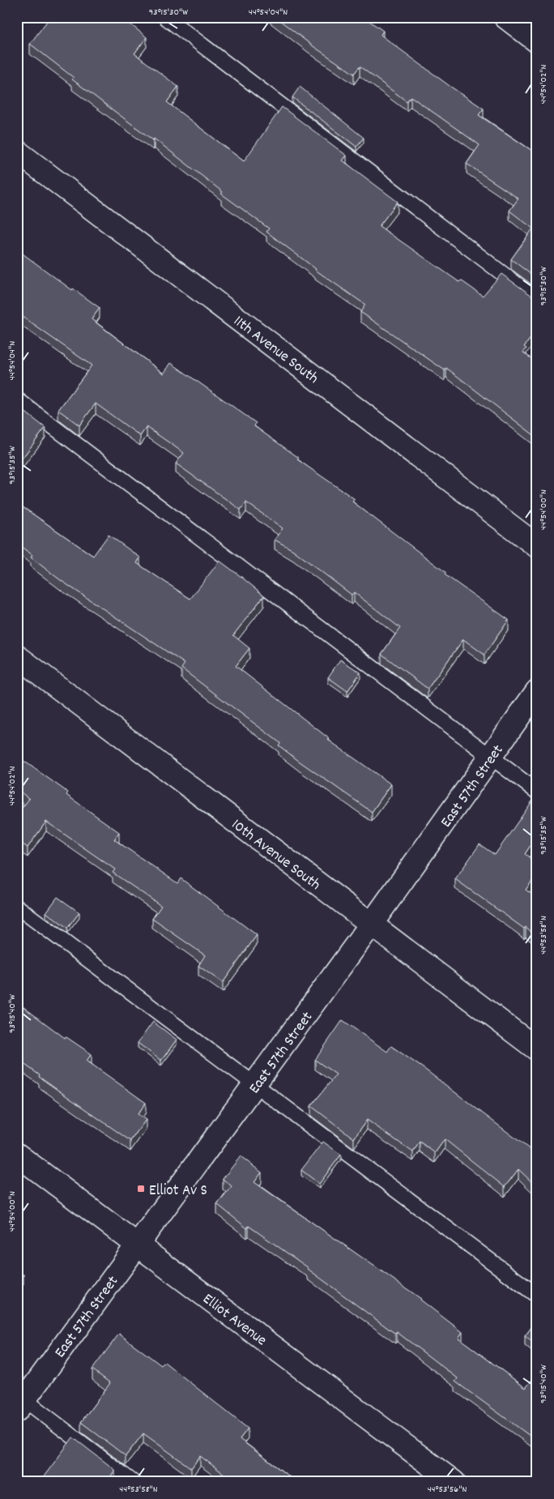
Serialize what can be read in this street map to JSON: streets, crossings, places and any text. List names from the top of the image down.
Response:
{
  "streets": {
    "street": [
      "11th Avenue South",
      "East 57th Street",
      "10th Avenue South",
      "Elliot Avenue"
    ]
  },
  "crossings": [
    ["East 57th Street", "10th Avenue South"],
    ["East 57th Street", "Elliot Avenue"]
  ],
  "places": {
    "transit": ["Elliot Av S"]
  },
  "coordinates": [
    "93°15'30\"W",
    "44°54'04\"N",
    "44°54'02\"N",
    "93°15'35\"W",
    "44°54'00\"N",
    "44°53'58\"N",
    "93°15'40\"W",
    "44°53'56\"N"
  ]
}
